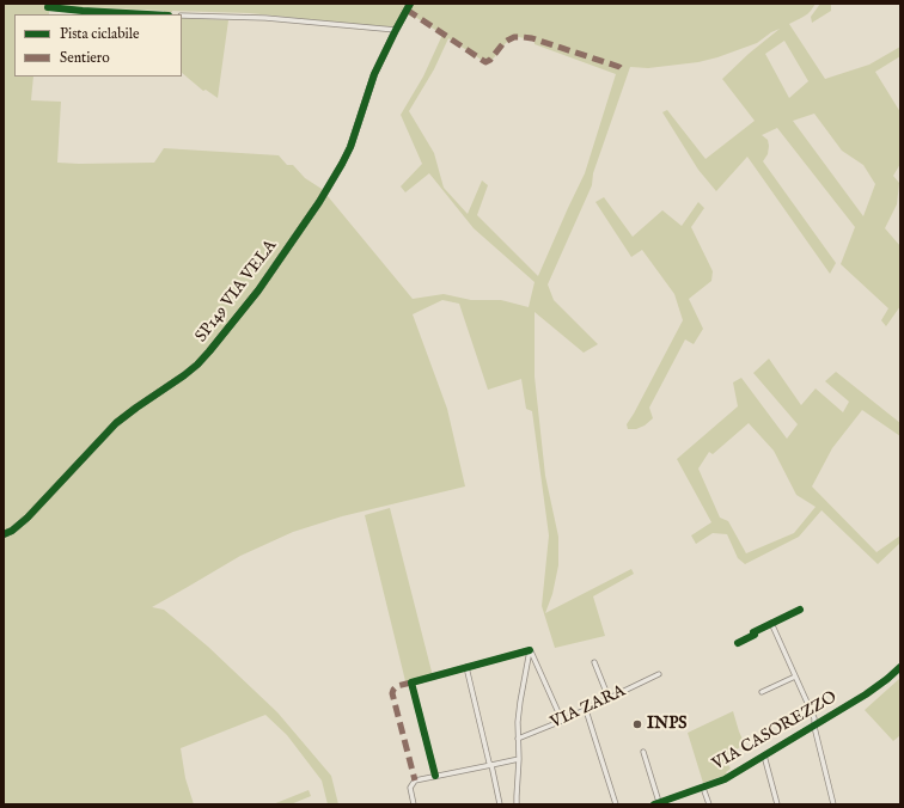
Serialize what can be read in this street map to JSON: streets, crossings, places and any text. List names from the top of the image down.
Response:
{
  "streets": {
    "street": ["SP149 VIA VELA", "VIA ZARA", "VIA CASOREZZO"]
  },
  "places": ["INPS"],
  "legend": ["Pista ciclabile", "Sentiero"]
}
